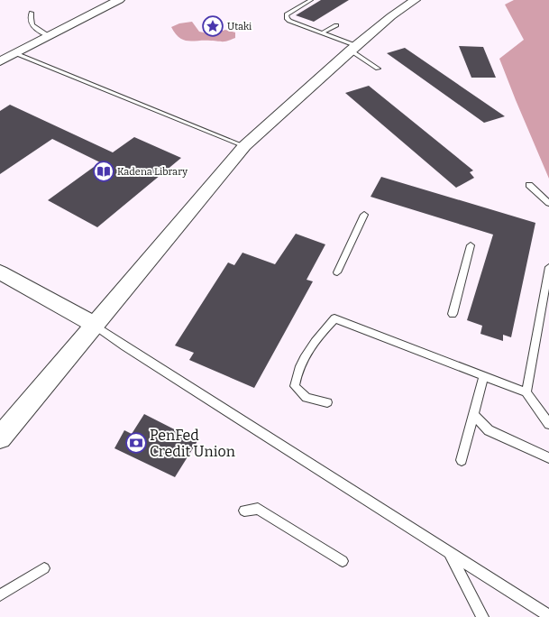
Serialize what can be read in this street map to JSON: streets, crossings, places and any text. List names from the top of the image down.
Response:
{
  "places": {
    "place": ["Utaki"],
    "library": ["Kadena Library"],
    "bank": ["PenFed Credit Union"]
  }
}
